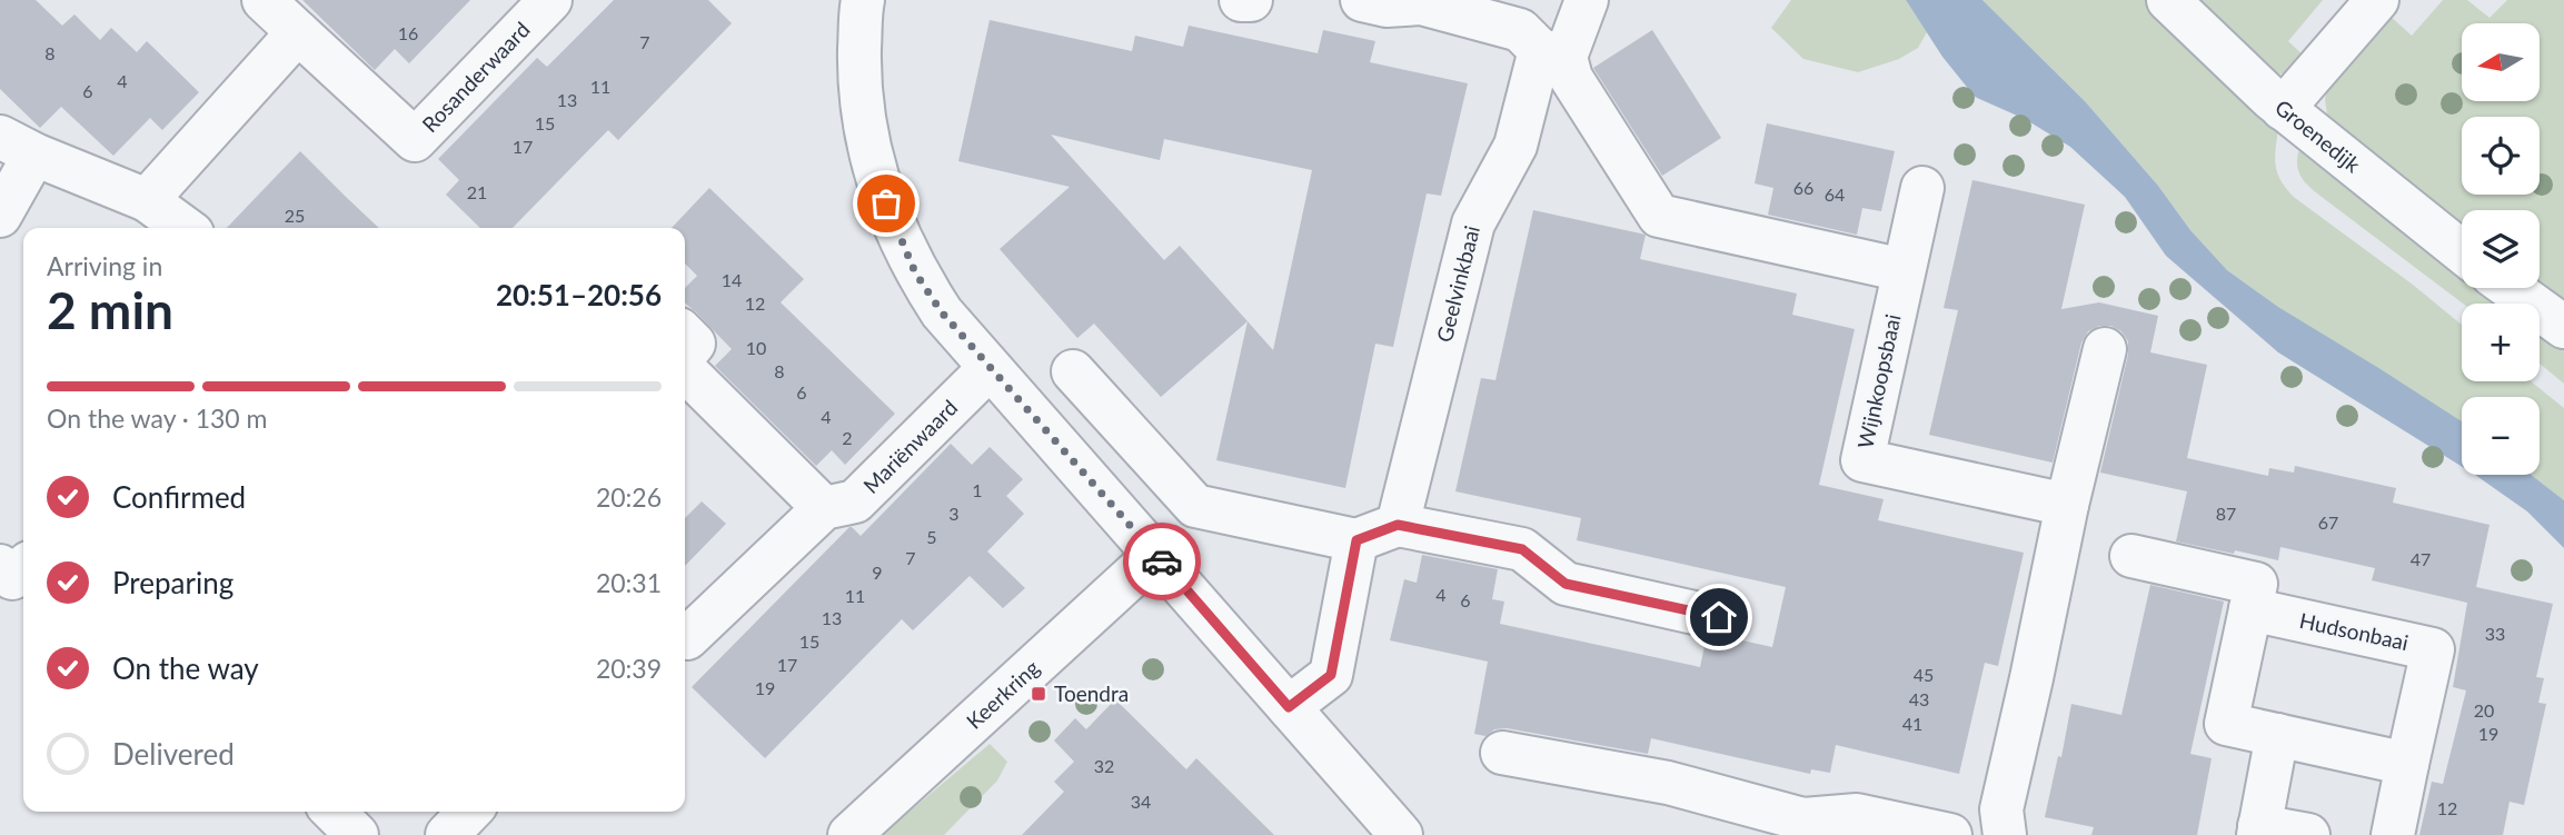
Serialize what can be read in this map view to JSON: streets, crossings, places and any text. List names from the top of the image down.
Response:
{
  "streets": {
    "street": [
      "Rosanderwaard",
      "Groenedijk",
      "Geelvinkbaai",
      "Wijnkoopsbaai",
      "Mariënwaard",
      "Hudsonbaai",
      "Keerkring"
    ]
  },
  "places": {
    "transit": ["Toendra"]
  },
  "house_numbers": [
    "16",
    "7",
    "8",
    "4",
    "11",
    "6",
    "13",
    "15",
    "17",
    "66",
    "21",
    "64",
    "25",
    "14",
    "12",
    "10",
    "8",
    "6",
    "4",
    "2",
    "1",
    "3",
    "87",
    "67",
    "5",
    "7",
    "47",
    "9",
    "4",
    "11",
    "6",
    "13",
    "33",
    "15",
    "17",
    "45",
    "19",
    "43",
    "20",
    "41",
    "19",
    "32",
    "34",
    "12"
  ],
  "north": "left",
  "page": {
    "map_buttons": ["+", "−"],
    "heading": ["2 min", "Arriving in", "20:51–20:56"],
    "bar": "On the way · 130 m",
    "list": [
      ["Confirmed", "20:26"],
      ["Preparing", "20:31"],
      ["On the way", "20:39"],
      "Delivered"
    ]
  }
}
